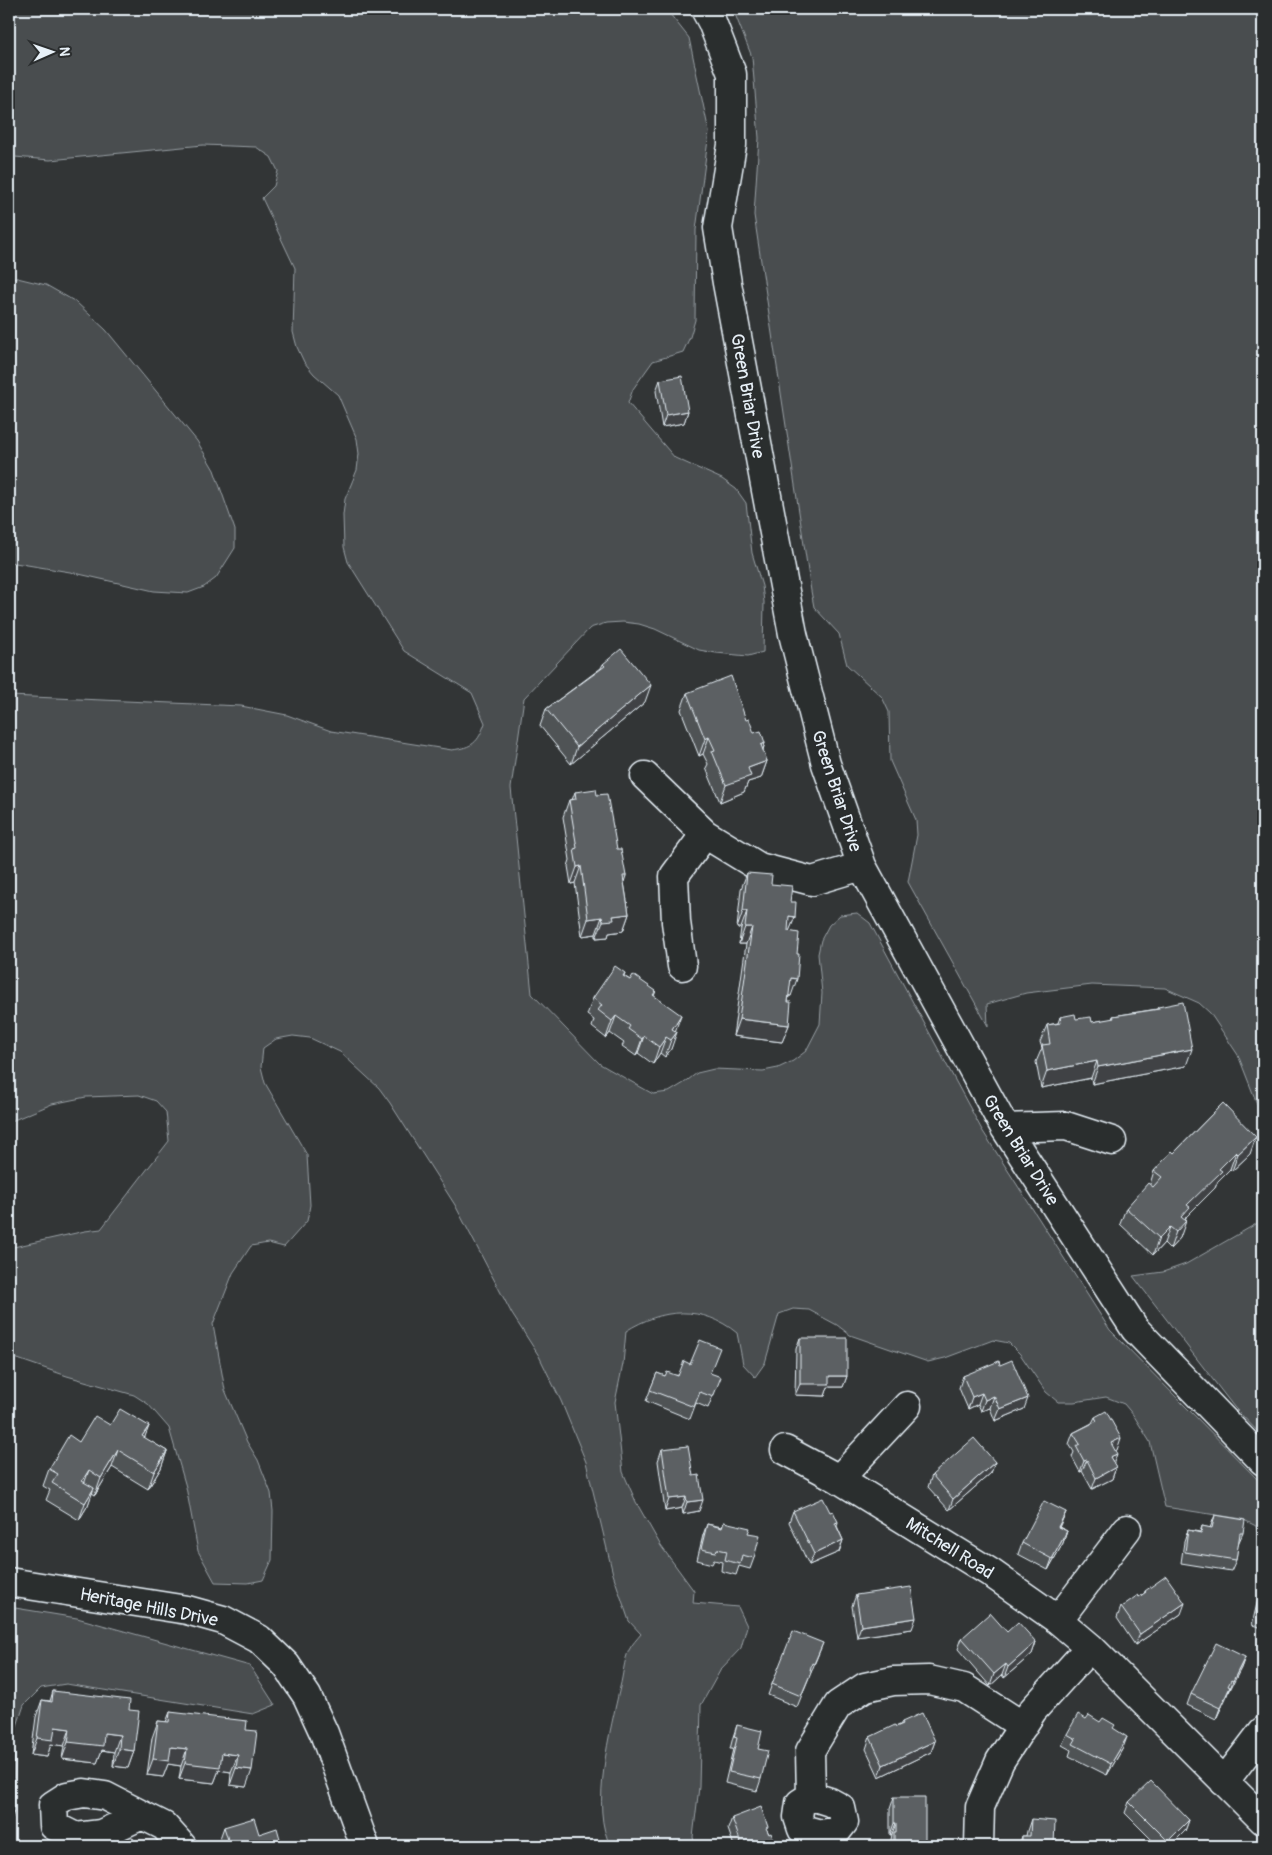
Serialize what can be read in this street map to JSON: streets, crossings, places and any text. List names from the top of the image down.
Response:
{
  "streets": {
    "street": ["Green Briar Drive", "Mitchell Road", "Heritage Hills Drive"]
  },
  "north": "right"
}
